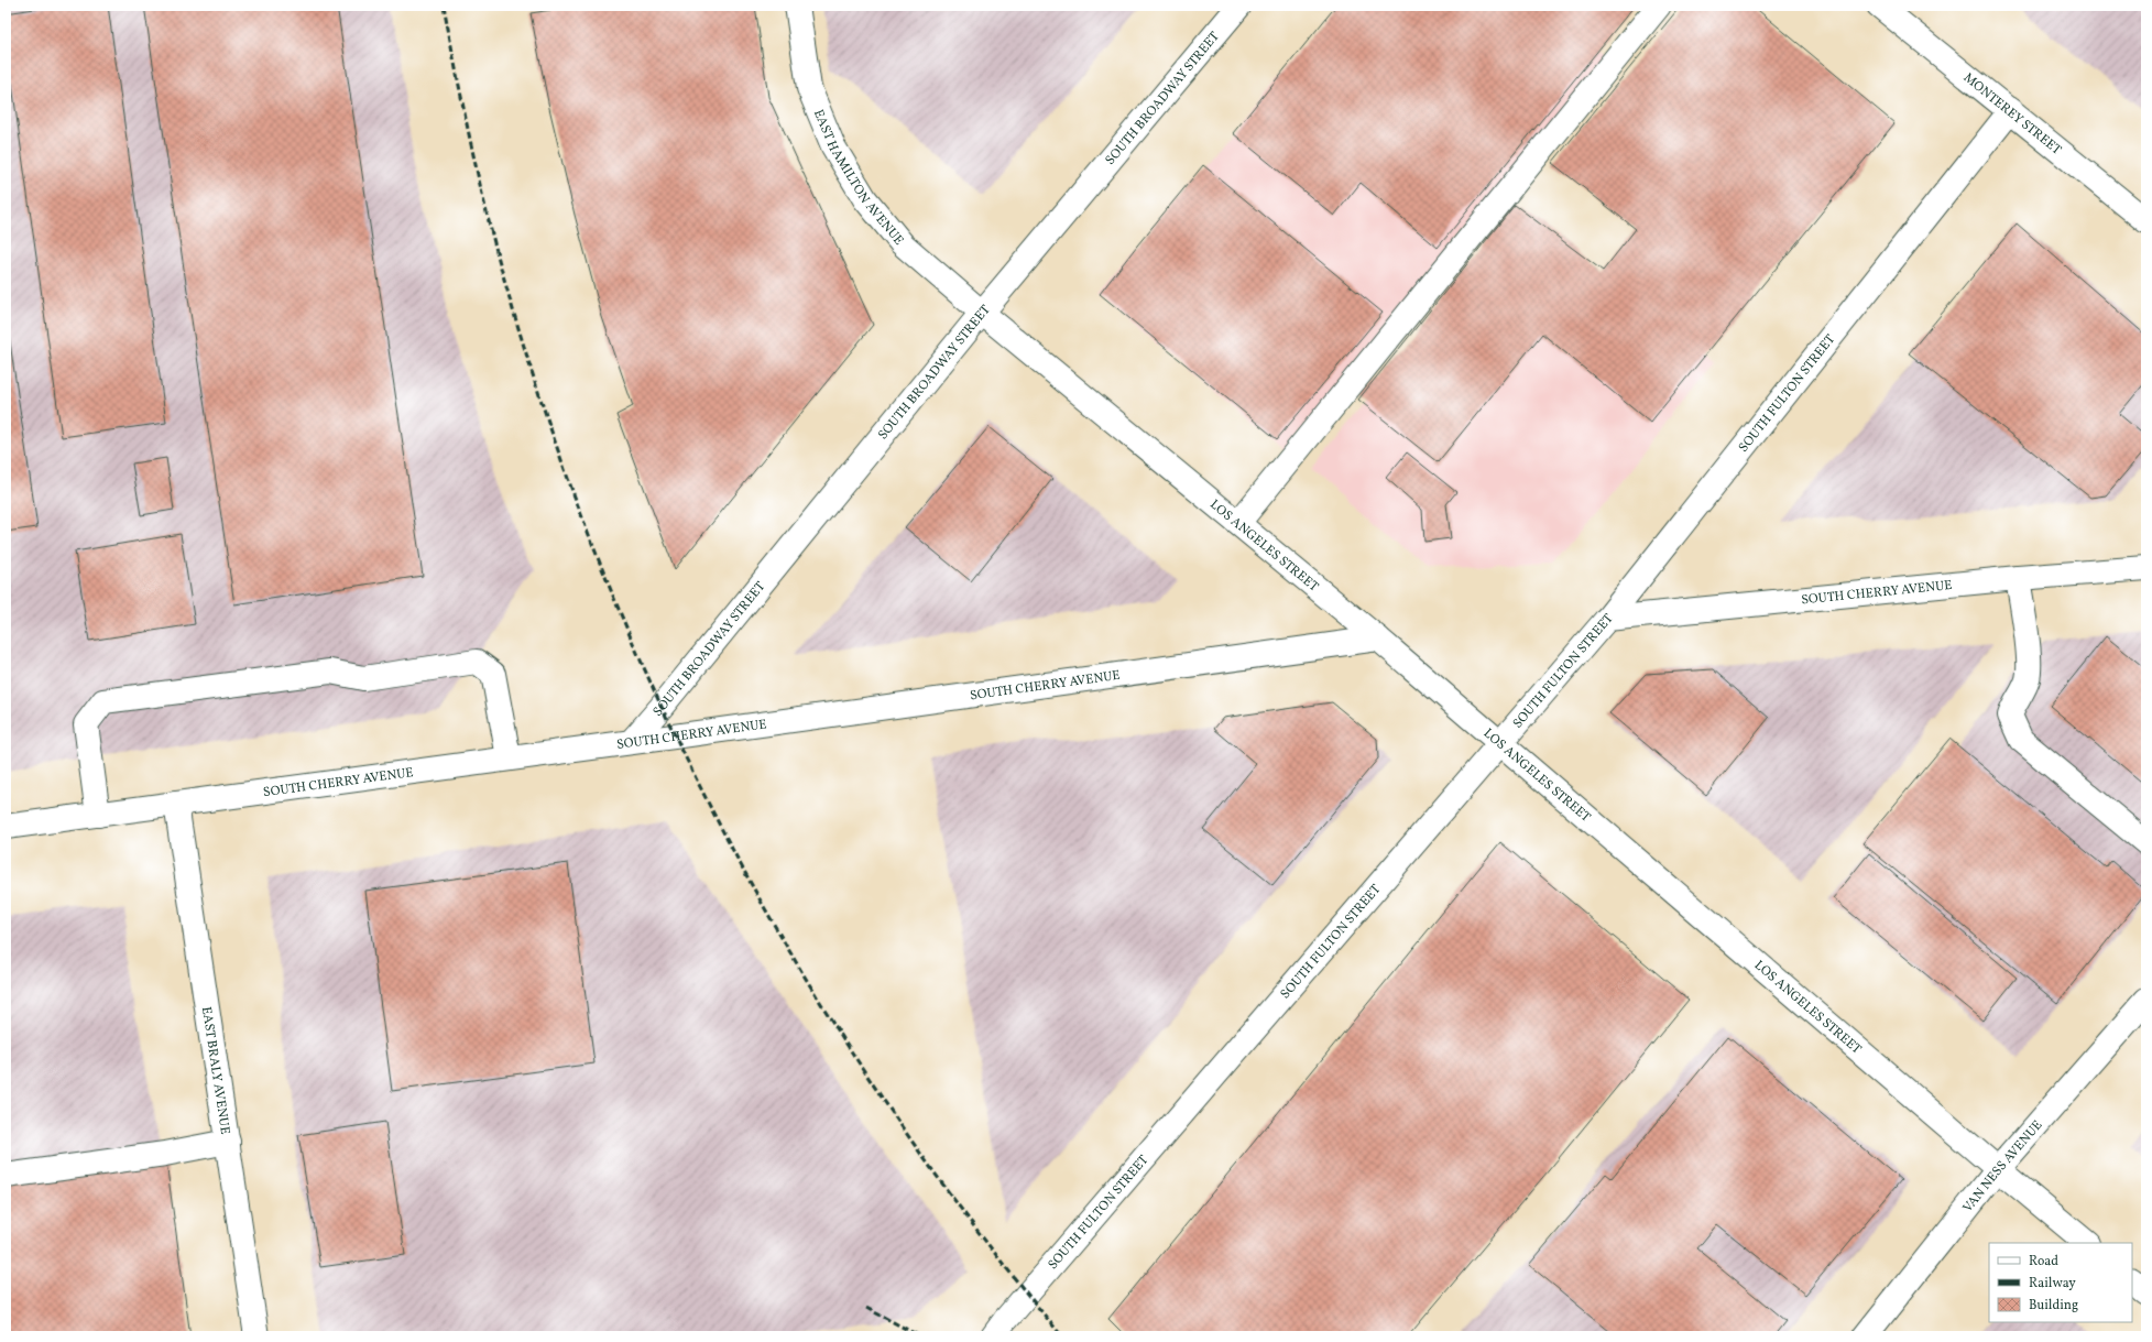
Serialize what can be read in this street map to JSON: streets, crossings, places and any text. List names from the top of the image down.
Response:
{
  "streets": {
    "street": [
      "SOUTH BROADWAY STREET",
      "MONTEREY STREET",
      "EAST HAMILTON AVENUE",
      "SOUTH FULTON STREET",
      "LOS ANGELES STREET",
      "SOUTH CHERRY AVENUE",
      "EAST BRALY AVENUE",
      "VAN NESS AVENUE"
    ]
  },
  "crossings": [
    ["SOUTH BROADWAY STREET", "EAST HAMILTON AVENUE"],
    ["SOUTH BROADWAY STREET", "LOS ANGELES STREET"],
    ["SOUTH BROADWAY STREET", "SOUTH CHERRY AVENUE"],
    ["MONTEREY STREET", "SOUTH FULTON STREET"],
    ["EAST HAMILTON AVENUE", "LOS ANGELES STREET"],
    ["SOUTH FULTON STREET", "LOS ANGELES STREET"],
    ["SOUTH FULTON STREET", "SOUTH CHERRY AVENUE"],
    ["LOS ANGELES STREET", "SOUTH CHERRY AVENUE"],
    ["LOS ANGELES STREET", "VAN NESS AVENUE"],
    ["SOUTH CHERRY AVENUE", "EAST BRALY AVENUE"]
  ],
  "legend": ["Road", "Railway", "Building"]
}
